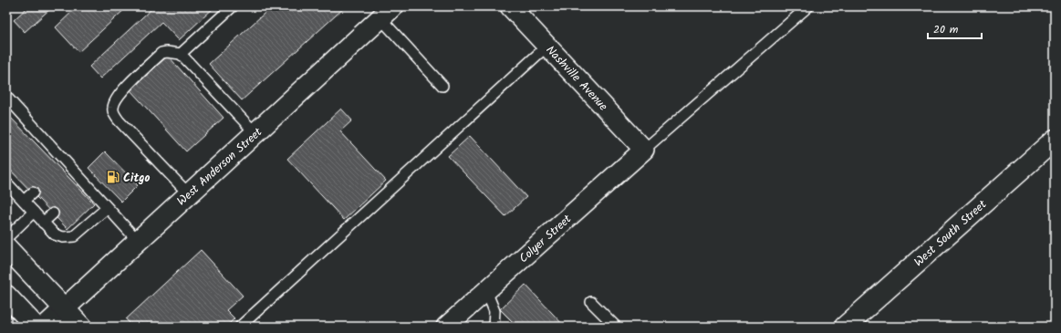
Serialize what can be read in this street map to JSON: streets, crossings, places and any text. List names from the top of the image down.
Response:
{
  "streets": {
    "street": [
      "Nashville Avenue",
      "West Anderson Street",
      "West South Street",
      "Colyer Street"
    ]
  },
  "crossings": [
    ["Nashville Avenue", "Colyer Street"]
  ],
  "places": {
    "fuel station": ["Citgo"]
  },
  "scale_bar": "20 m"
}
